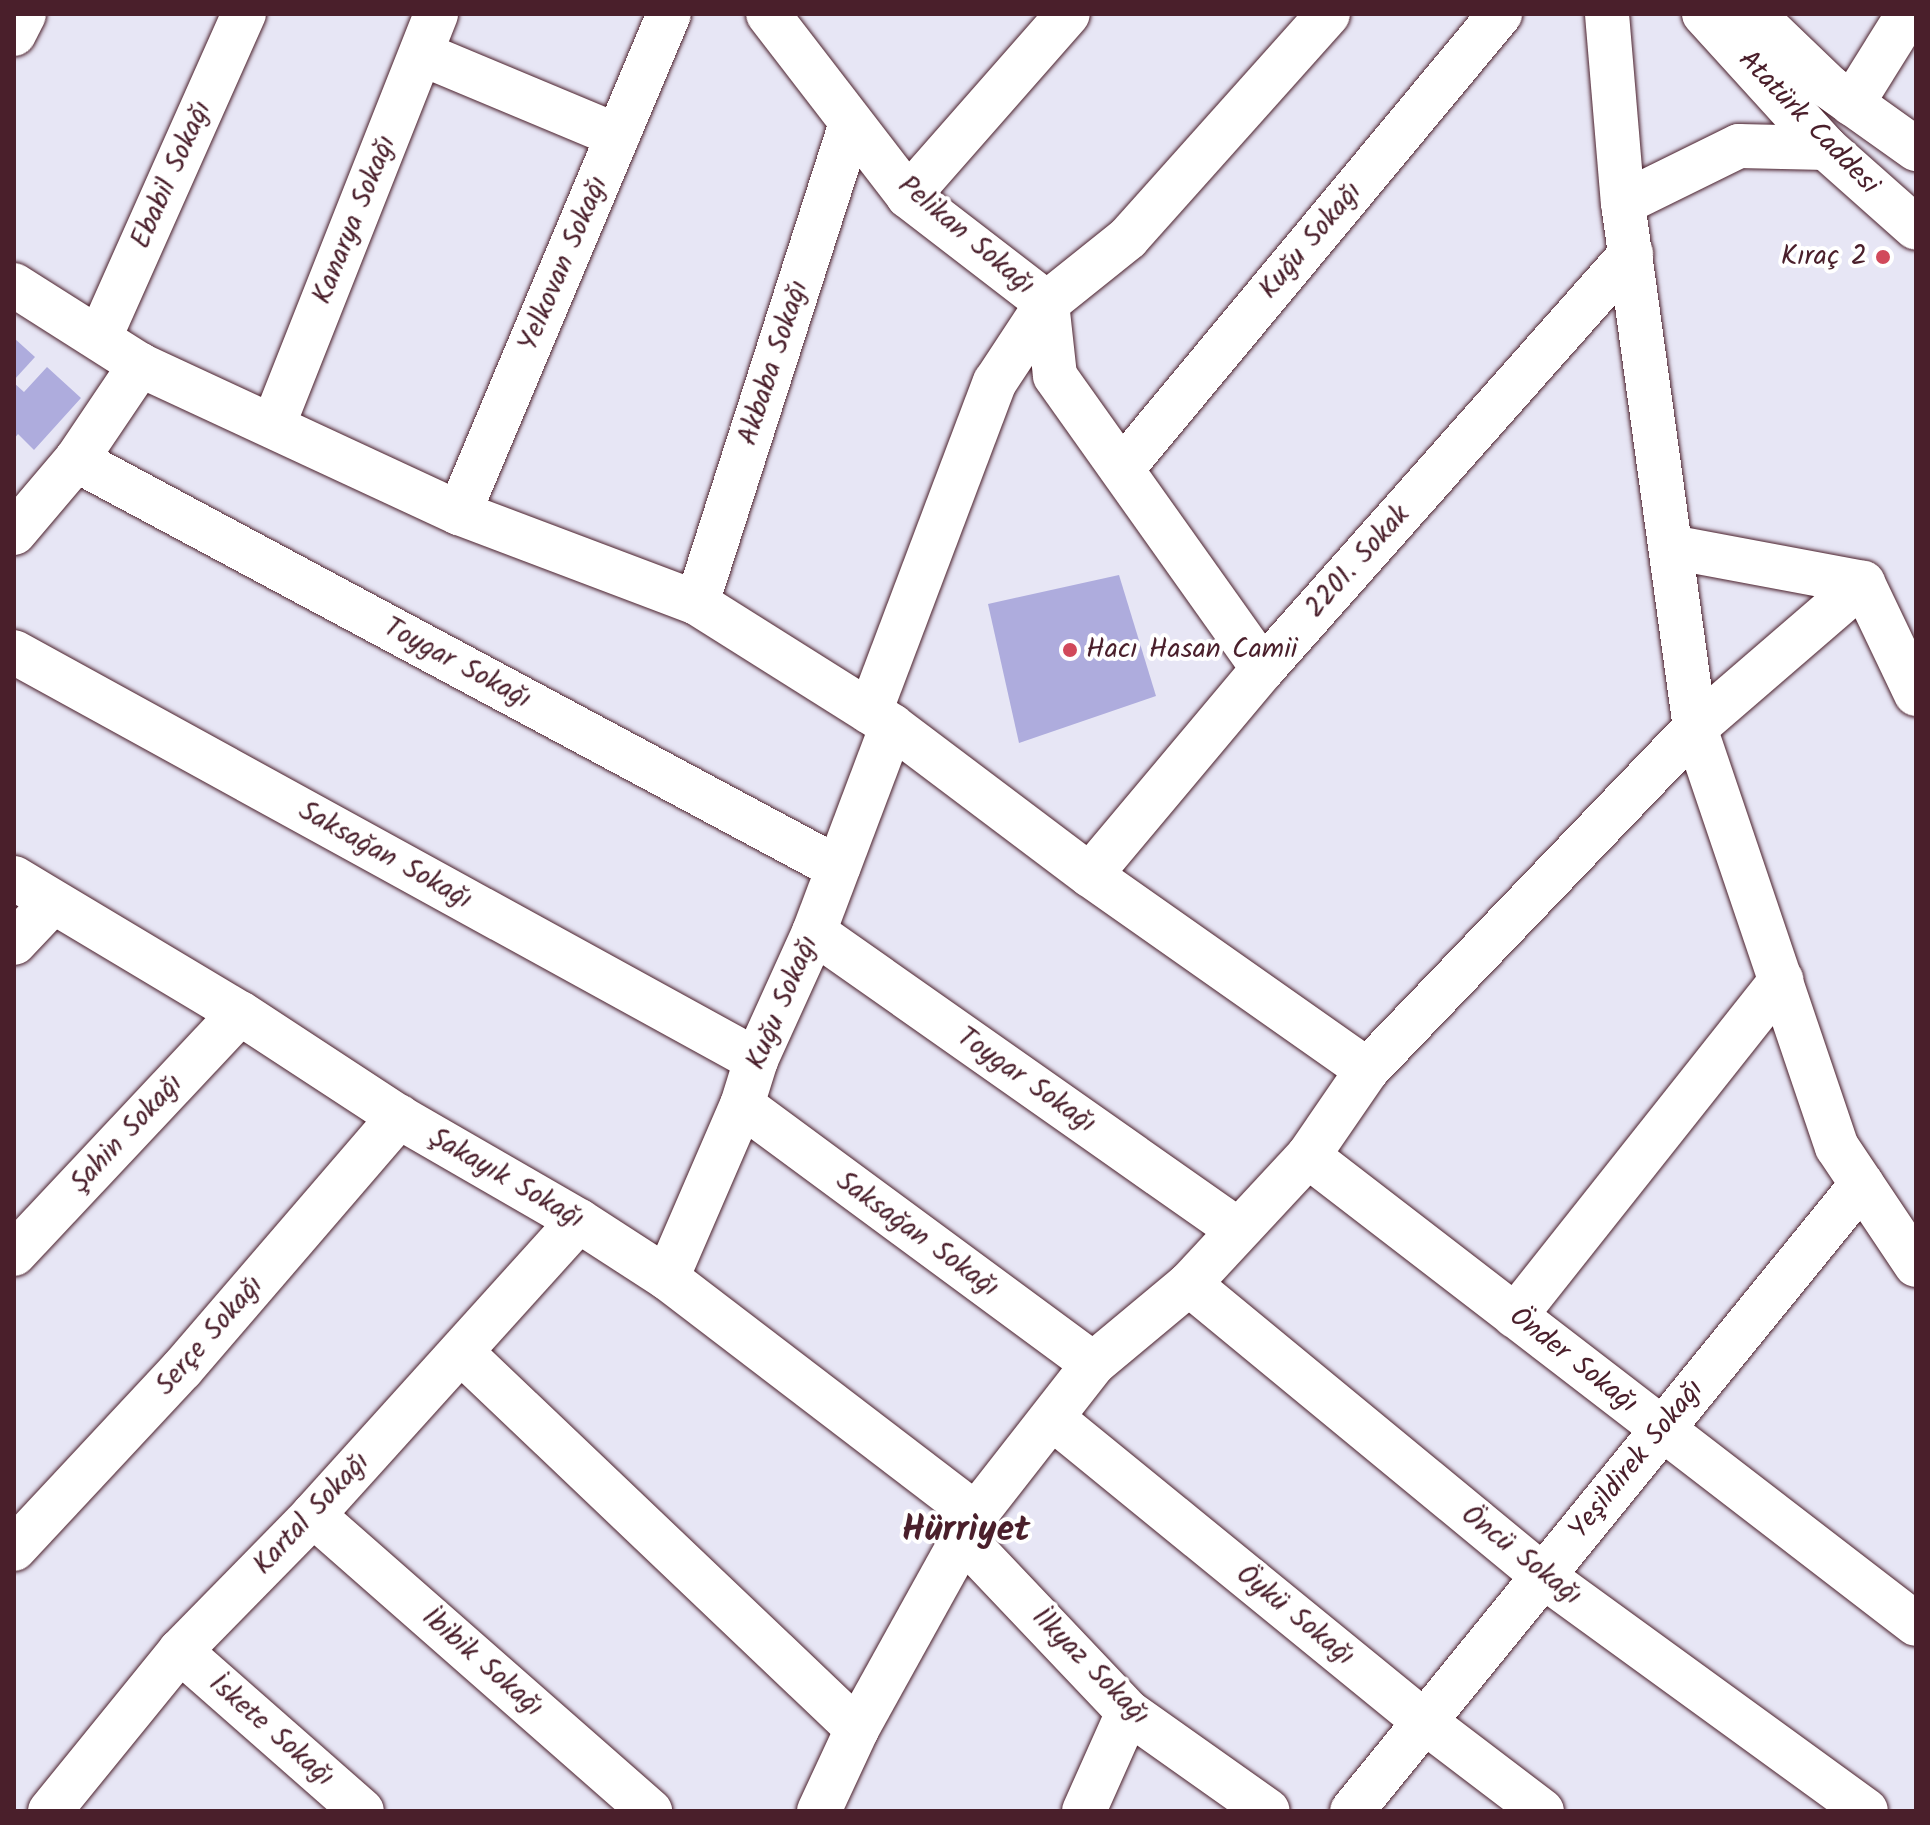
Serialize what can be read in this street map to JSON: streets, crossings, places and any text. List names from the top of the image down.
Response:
{
  "streets": {
    "street": [
      "Atatürk Caddesi",
      "Ebabil Sokağı",
      "Kanarya Sokağı",
      "Pelikan Sokağı",
      "Kuğu Sokağı",
      "Yelkovan Sokağı",
      "Akbaba Sokağı",
      "2201. Sokak",
      "Toygar Sokağı",
      "Saksağan Sokağı",
      "Şahin Sokağı",
      "Şakayık Sokağı",
      "Serçe Sokağı",
      "Önder Sokağı",
      "Yeşildirek Sokağı",
      "Kartal Sokağı",
      "Öncü Sokağı",
      "Öykü Sokağı",
      "İbibik Sokağı",
      "İlkyaz Sokağı",
      "İskete Sokağı"
    ]
  },
  "crossings": [
    ["Pelikan Sokağı", "Kuğu Sokağı"],
    ["Pelikan Sokağı", "Akbaba Sokağı"],
    ["Pelikan Sokağı", "2201. Sokak"],
    ["Kuğu Sokağı", "Toygar Sokağı"],
    ["Kuğu Sokağı", "Saksağan Sokağı"],
    ["Kuğu Sokağı", "Şakayık Sokağı"],
    ["Şahin Sokağı", "Şakayık Sokağı"],
    ["Şakayık Sokağı", "Serçe Sokağı"],
    ["Şakayık Sokağı", "Kartal Sokağı"],
    ["Şakayık Sokağı", "İlkyaz Sokağı"],
    ["Önder Sokağı", "Yeşildirek Sokağı"],
    ["Yeşildirek Sokağı", "Öncü Sokağı"],
    ["Yeşildirek Sokağı", "Öykü Sokağı"],
    ["Kartal Sokağı", "İbibik Sokağı"],
    ["Kartal Sokağı", "İskete Sokağı"]
  ],
  "districts": ["Hürriyet"],
  "places": ["Kıraç 2", "Hacı Hasan Camii"]
}
